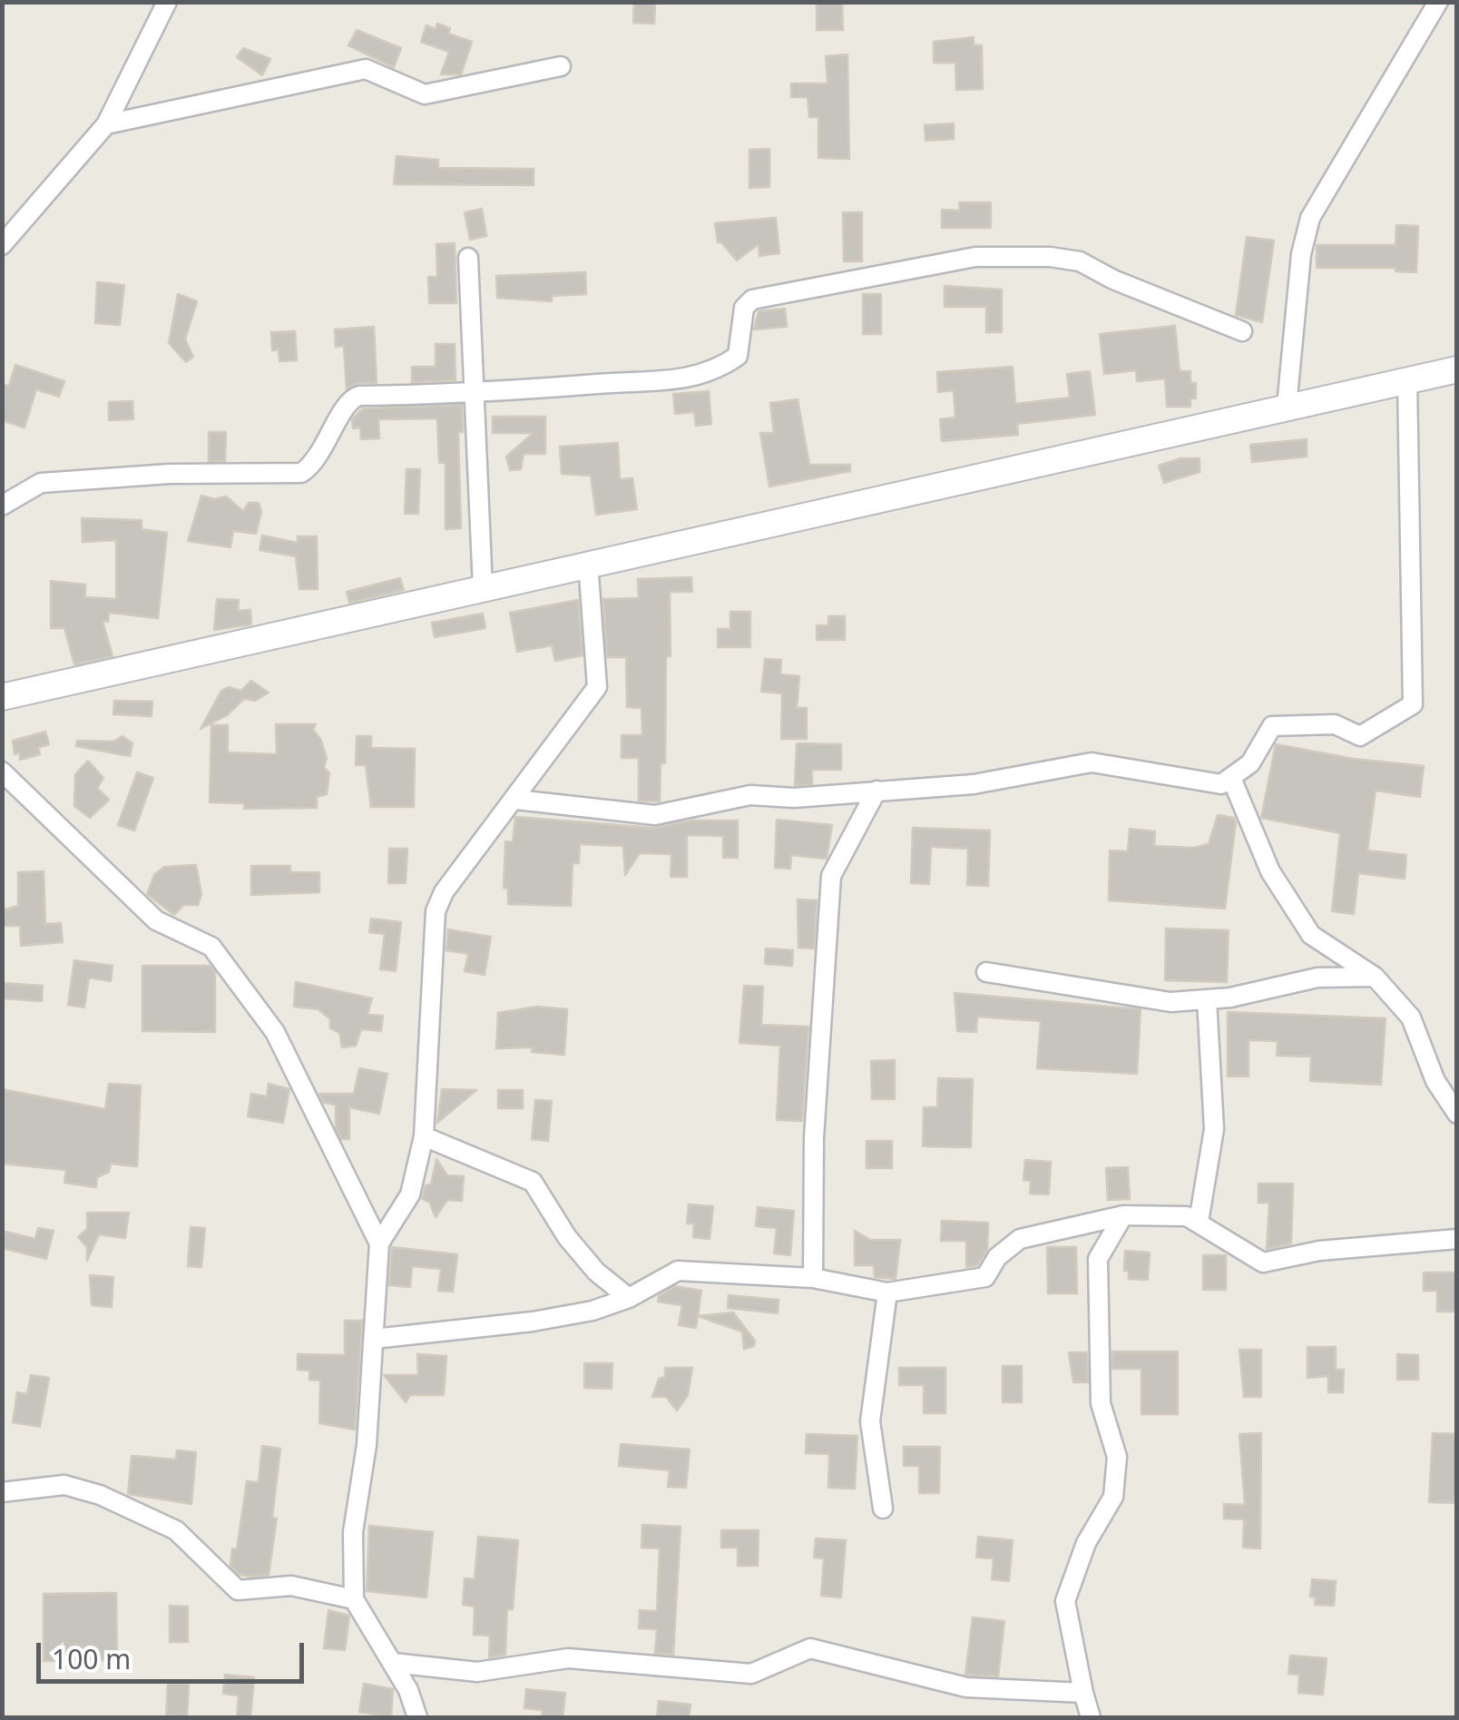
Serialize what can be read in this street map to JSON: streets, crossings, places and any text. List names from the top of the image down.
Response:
{
  "scale_bar": "100 m"
}
